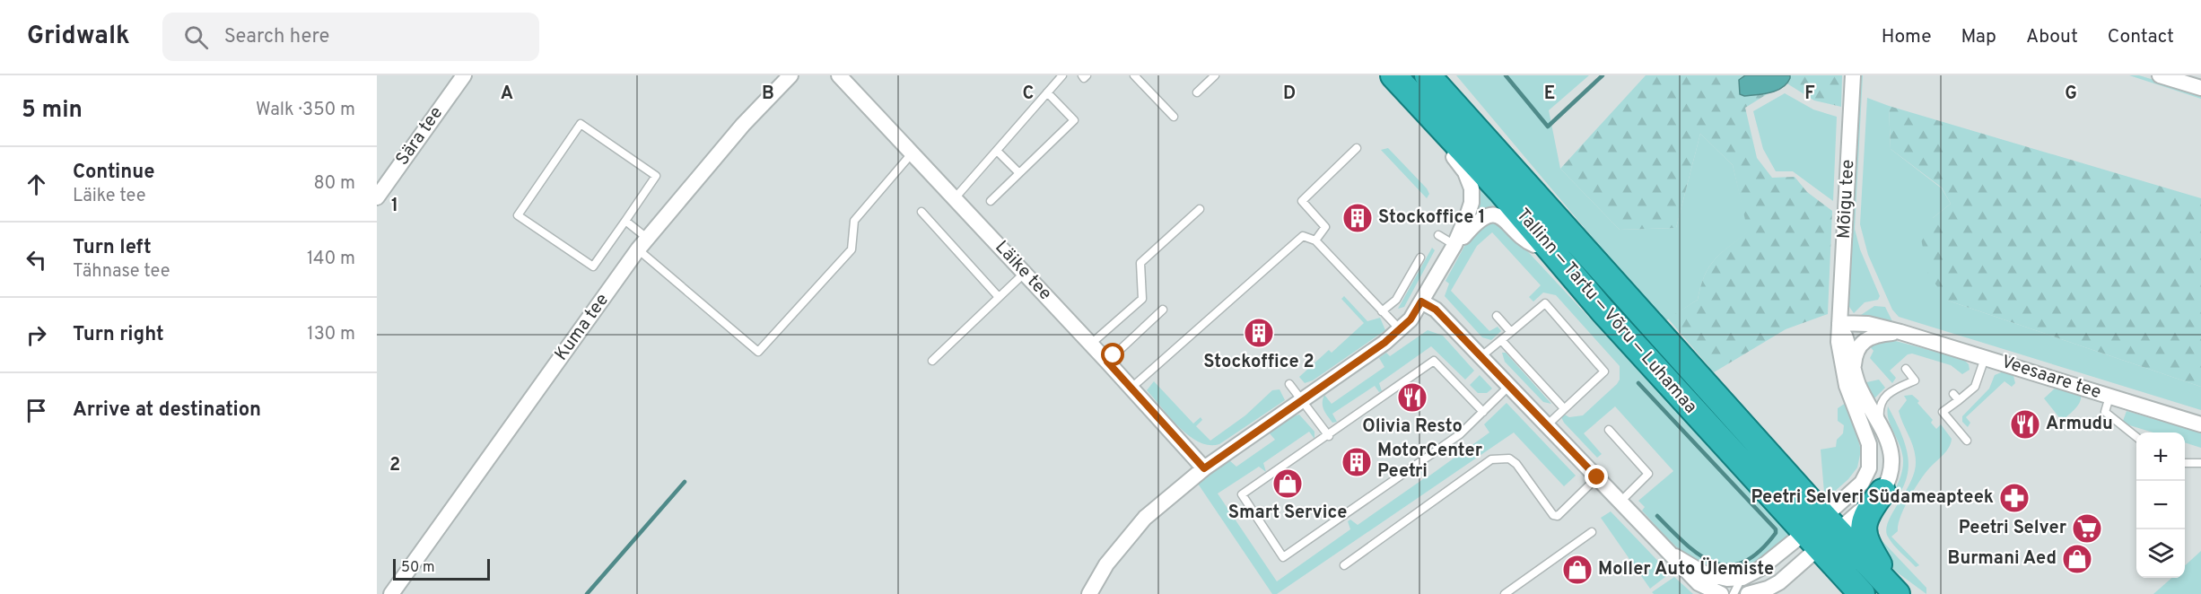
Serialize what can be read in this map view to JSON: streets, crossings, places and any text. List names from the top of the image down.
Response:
{
  "streets": {
    "highway": ["Tallinn — Tartu — Võru — Luhamaa"],
    "street": [
      "Sära tee",
      "Mõigu tee",
      "Läike tee",
      "Kuma tee",
      "Veesaare tee"
    ]
  },
  "crossings": [
    ["Mõigu tee", "Tallinn — Tartu — Võru — Luhamaa"],
    ["Mõigu tee", "Veesaare tee"]
  ],
  "places": {
    "building": ["Stockoffice 1", "Stockoffice 2", "MotorCenter Peetri"],
    "restaurant": ["Olivia Resto", "Armudu"],
    "shop": ["Smart Service", "Burmani Aed", "Moller Auto Ülemiste"],
    "pharmacy": ["Peetri Selveri Südameapteek"],
    "supermarket": ["Peetri Selver"]
  },
  "scale_bar": "50 m",
  "page": {
    "header": "Gridwalk",
    "search": "Search here",
    "nav": [
      "Home",
      "Map",
      "About",
      "Contact"
    ],
    "heading": ["5 min", "Walk · 350 m"],
    "list": [
      ["Continue", "Läike tee", "80 m"],
      ["Turn left", "Tähnase tee", "140 m"],
      ["Turn right", "130 m"],
      "Arrive at destination"
    ],
    "map_buttons": ["+", "−"],
    "scale": "50 m"
  },
  "grid": {
    "columns": [
      "A",
      "B",
      "C",
      "D",
      "E",
      "F",
      "G"
    ],
    "rows": ["1", "2"]
  }
}
